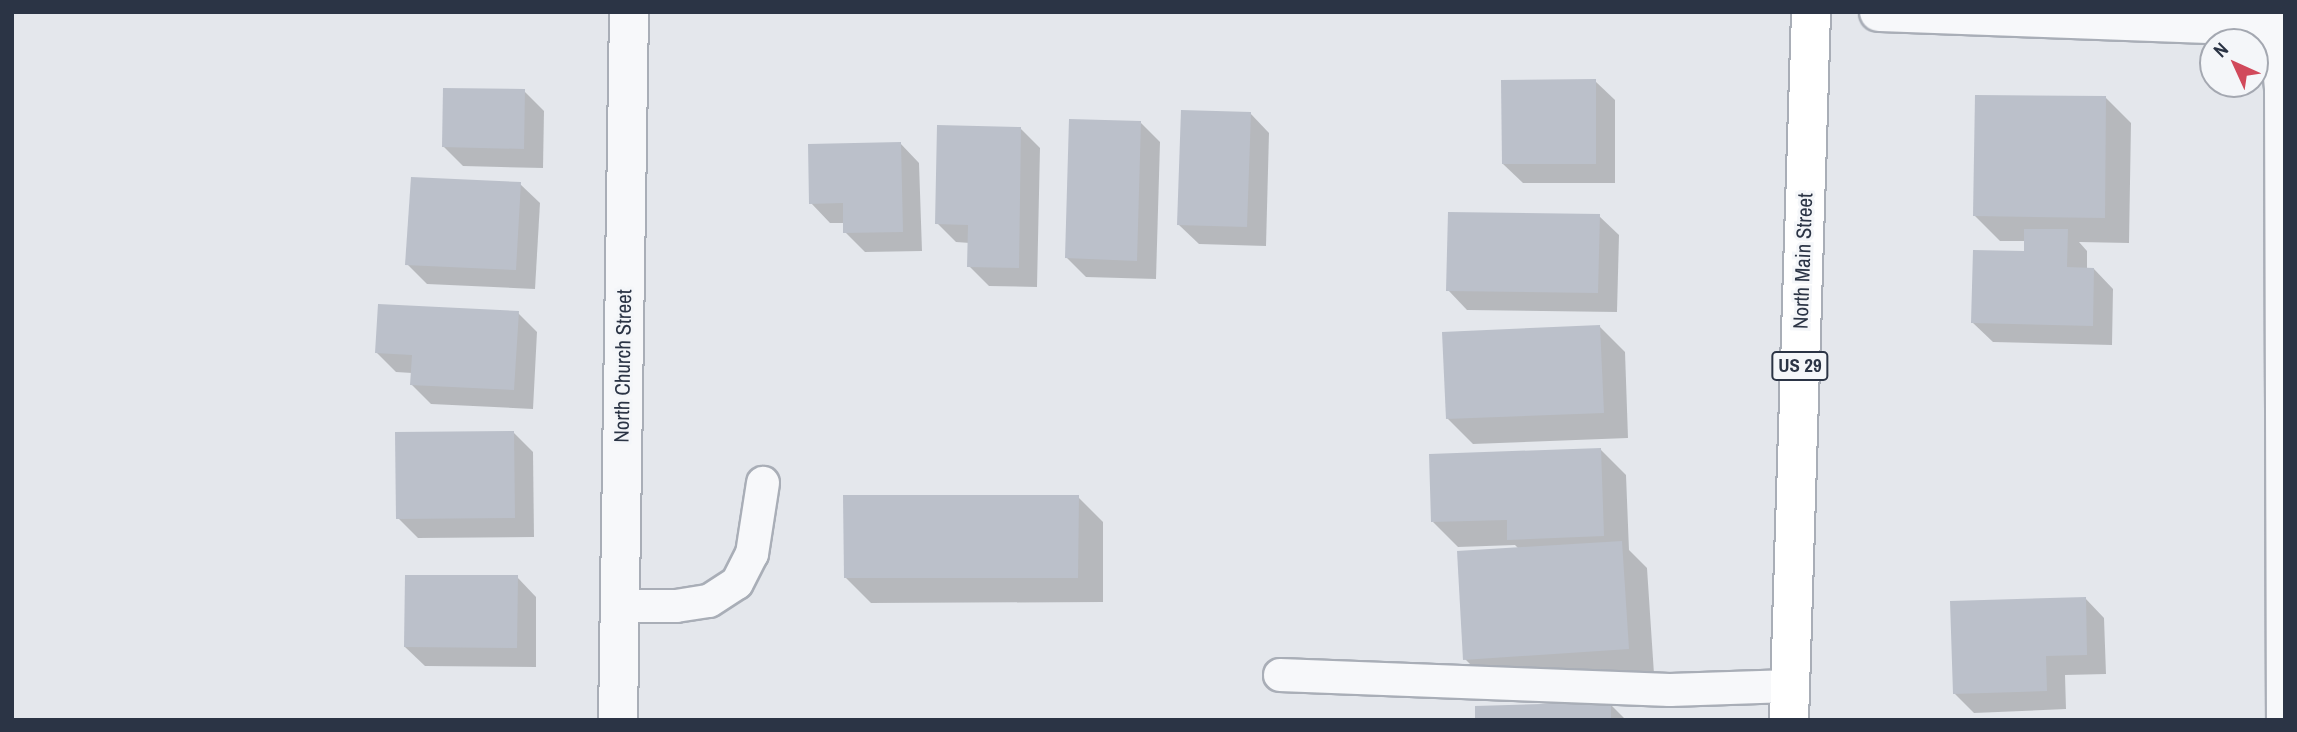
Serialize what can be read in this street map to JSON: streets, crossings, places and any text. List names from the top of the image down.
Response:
{
  "streets": {
    "main road": ["North Main Street", "US 29"],
    "street": ["North Church Street"]
  },
  "north": "top left"
}
